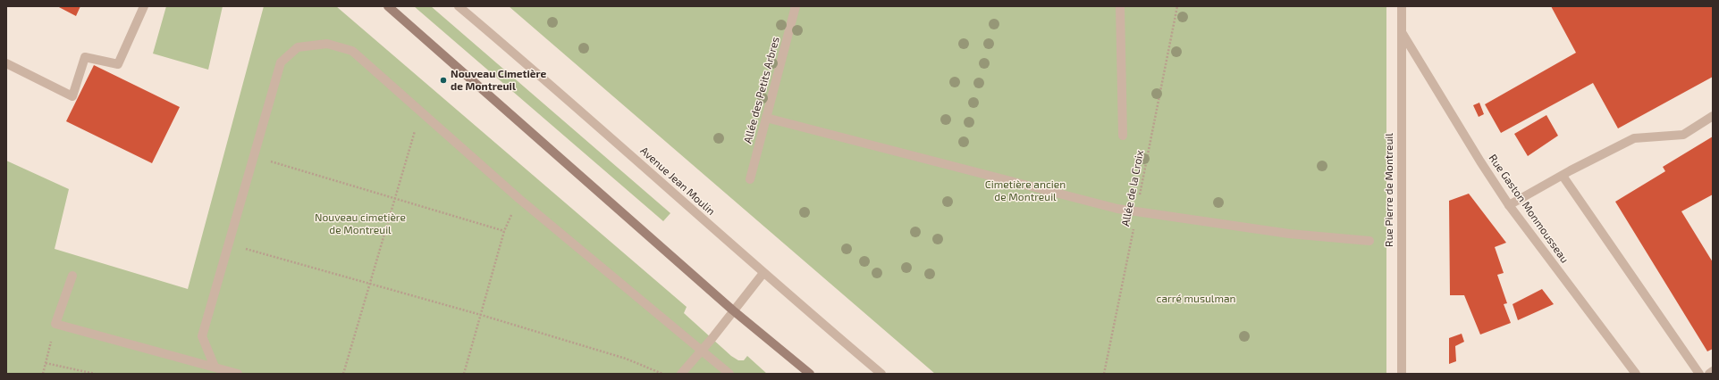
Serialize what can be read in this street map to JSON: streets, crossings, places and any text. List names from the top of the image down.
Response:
{
  "streets": {
    "street": [
      "Allée des Petits Arbres",
      "Avenue Jean Moulin",
      "Rue Pierre de Montreuil",
      "Rue Gaston Monmousseau"
    ],
    "path": ["Allée de la Croix"]
  },
  "crossings": [
    ["Rue Pierre de Montreuil", "Rue Gaston Monmousseau"]
  ],
  "parks": ["Cimetière ancien de Montreuil", "Nouveau cimetière de Montreuil", "carré musulman"],
  "places": ["Nouveau Cimetière de Montreuil"]
}
